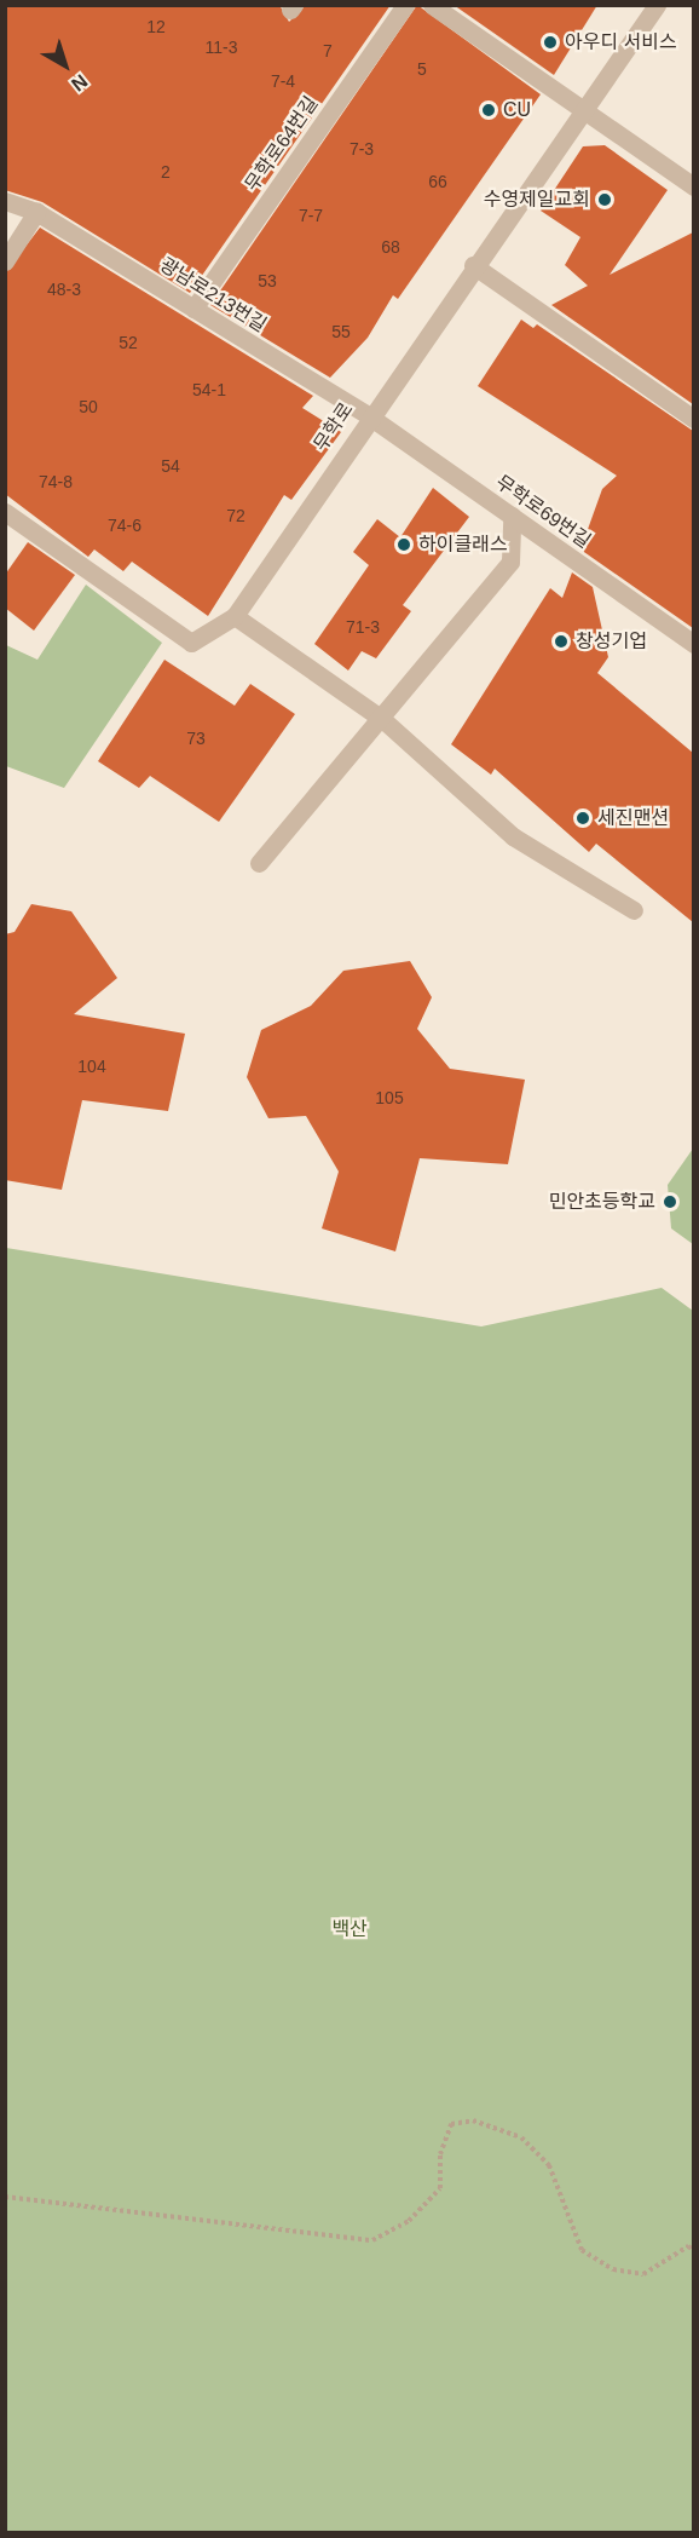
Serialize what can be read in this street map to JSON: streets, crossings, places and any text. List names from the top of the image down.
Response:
{
  "streets": {
    "street": [
      "무학로64번길",
      "광남로213번길",
      "무학로",
      "무학로69번길"
    ]
  },
  "crossings": [
    ["무학로64번길", "광남로213번길"],
    ["광남로213번길", "무학로"],
    ["광남로213번길", "무학로69번길"],
    ["무학로", "무학로69번길"]
  ],
  "parks": ["백산"],
  "places": [
    "아우디 서비스",
    "CU",
    "수영제일교회",
    "하이클래스",
    "창성기업",
    "세진맨션",
    "민안초등학교"
  ],
  "house_numbers": [
    "12",
    "11-3",
    "7",
    "5",
    "7-4",
    "7-3",
    "2",
    "66",
    "7-7",
    "68",
    "53",
    "48-3",
    "55",
    "52",
    "54-1",
    "50",
    "54",
    "74-8",
    "72",
    "74-6",
    "71-3",
    "73",
    "104",
    "105"
  ],
  "north": "bottom right"
}
